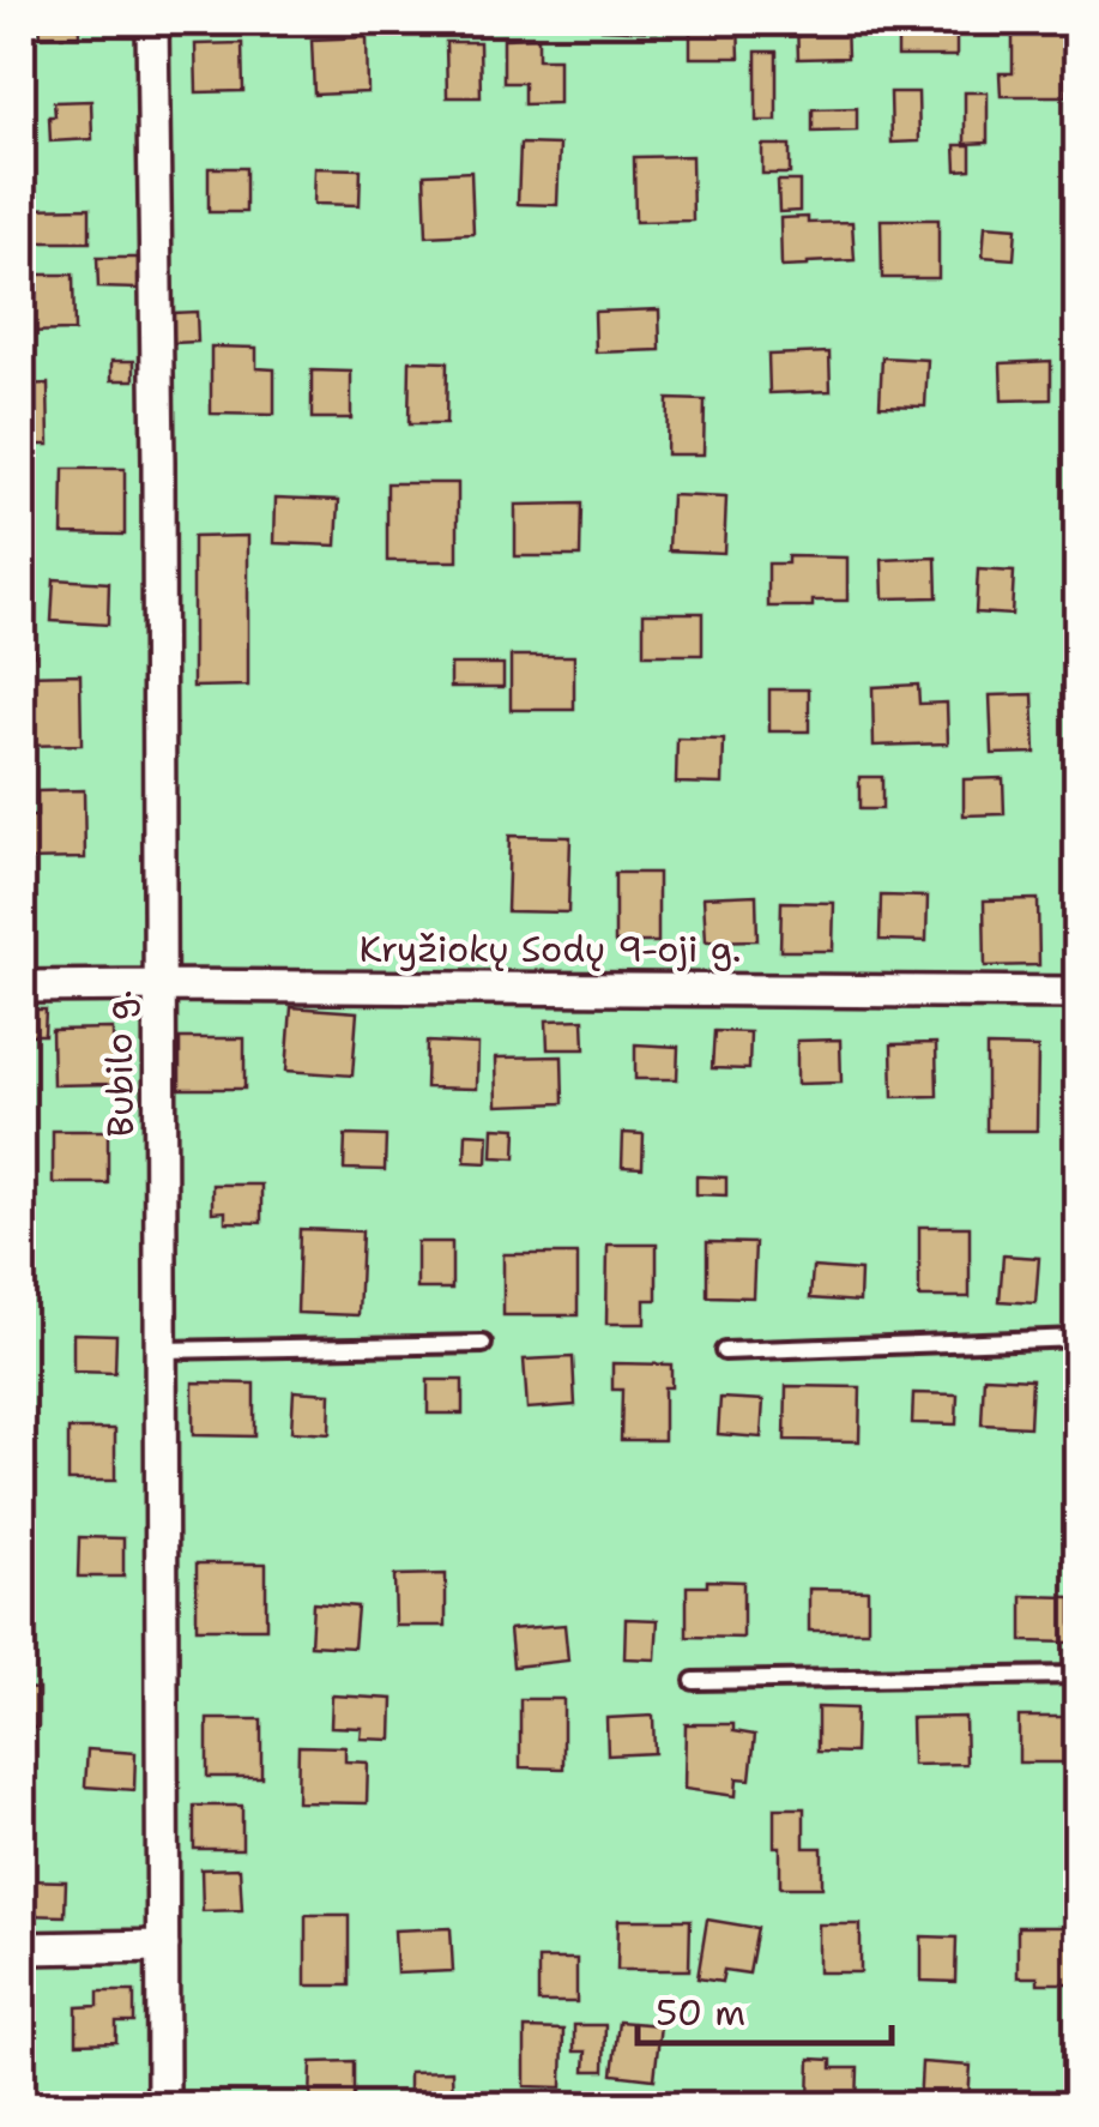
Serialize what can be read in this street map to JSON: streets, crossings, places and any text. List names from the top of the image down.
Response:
{
  "streets": {
    "street": ["Kryžiokų Sodų 9-oji g.", "Bubilo g."]
  },
  "crossings": [
    ["Kryžiokų Sodų 9-oji g.", "Bubilo g."]
  ],
  "scale_bar": "50 m"
}
